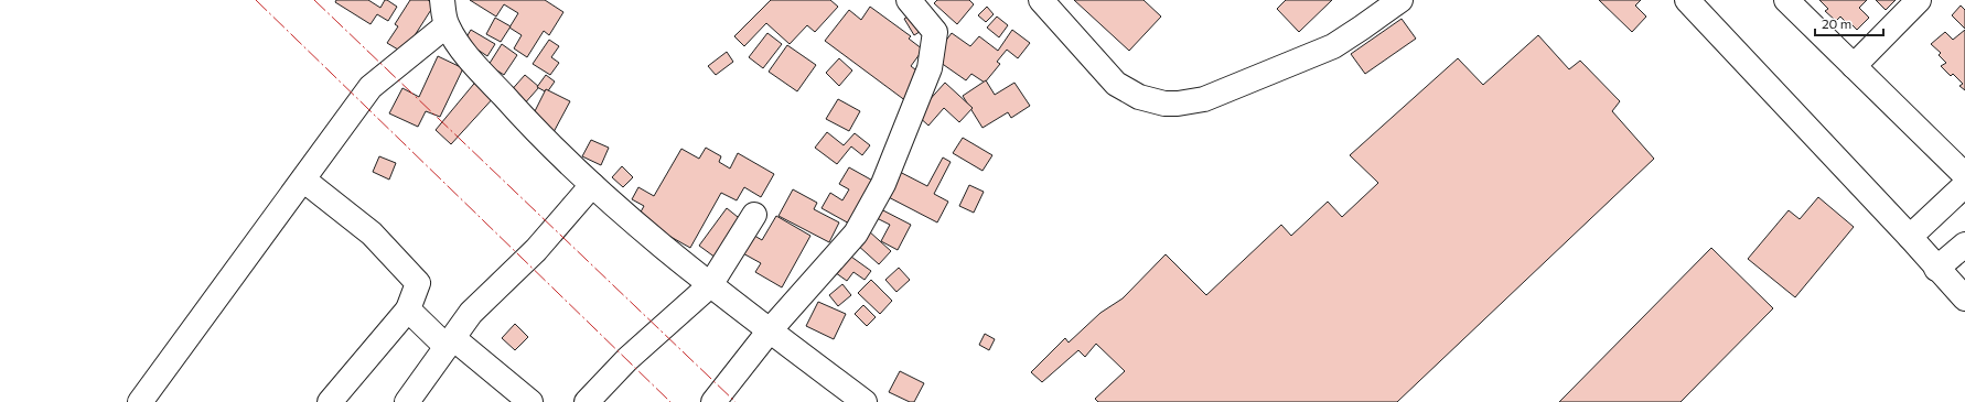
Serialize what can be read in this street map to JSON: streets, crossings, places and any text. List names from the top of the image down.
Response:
{
  "scale_bar": "20 m"
}
